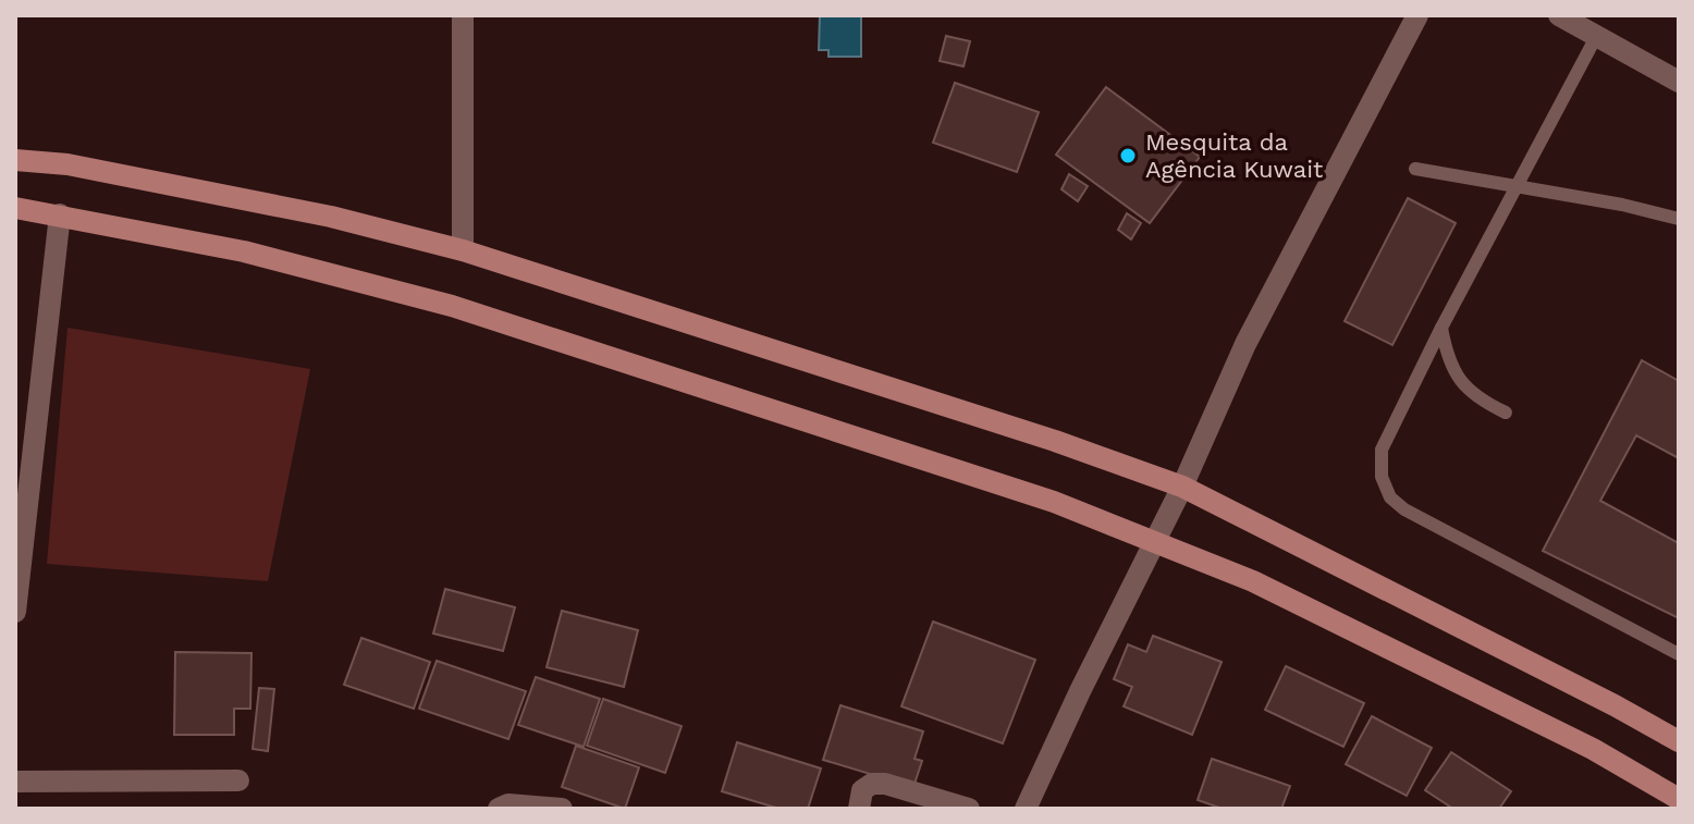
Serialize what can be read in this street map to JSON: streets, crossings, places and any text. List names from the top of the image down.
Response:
{
  "places": ["Mesquita da Agência Kuwait"]
}
